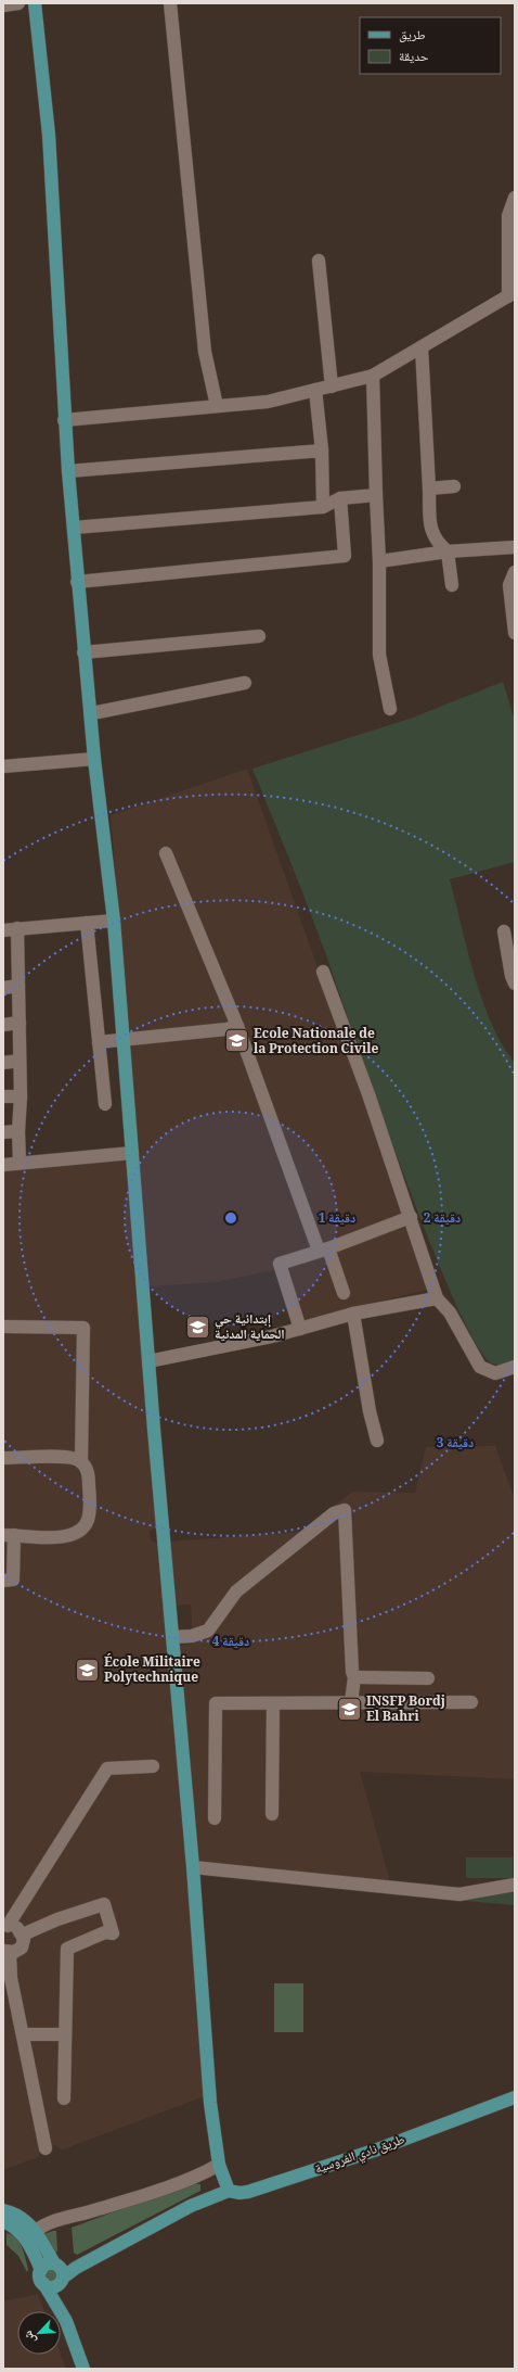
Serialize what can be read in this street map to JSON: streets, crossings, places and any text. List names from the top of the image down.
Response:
{
  "streets": {
    "main road": ["طريق نادي الفروسية"]
  },
  "places": {
    "school or university": [
      "Ecole Nationale de la Protection Civile",
      "إبتدائية حي الحماية المدنية",
      "École Militaire Polytechnique",
      "INSFP Bordj El Bahri"
    ]
  },
  "legend": ["طريق", "حديقة"],
  "north": "bottom left",
  "rings": [
    "1 دقيقة",
    "2 دقيقة",
    "3 دقيقة",
    "4 دقيقة"
  ]
}
